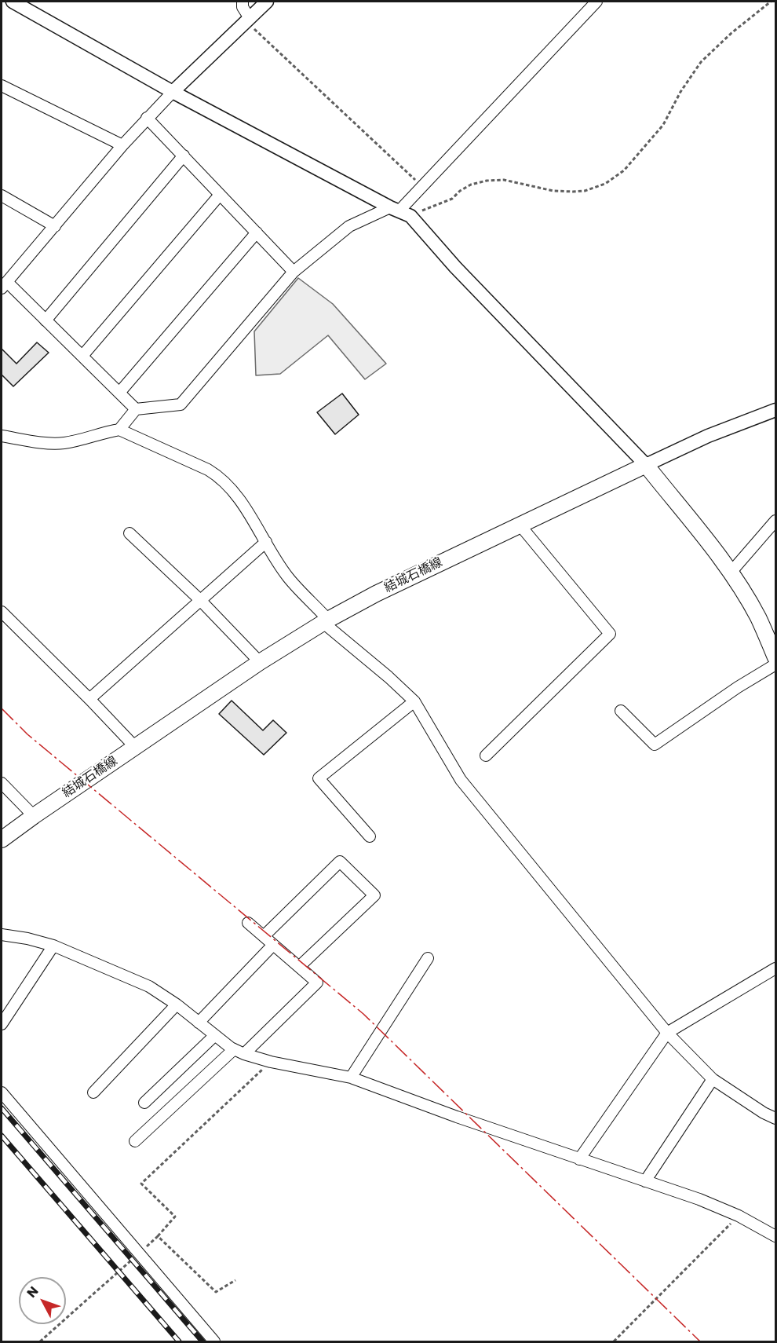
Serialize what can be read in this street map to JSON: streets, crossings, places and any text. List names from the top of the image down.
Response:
{
  "streets": {
    "main road": ["結城石橋線"]
  },
  "north": "top left"
}
